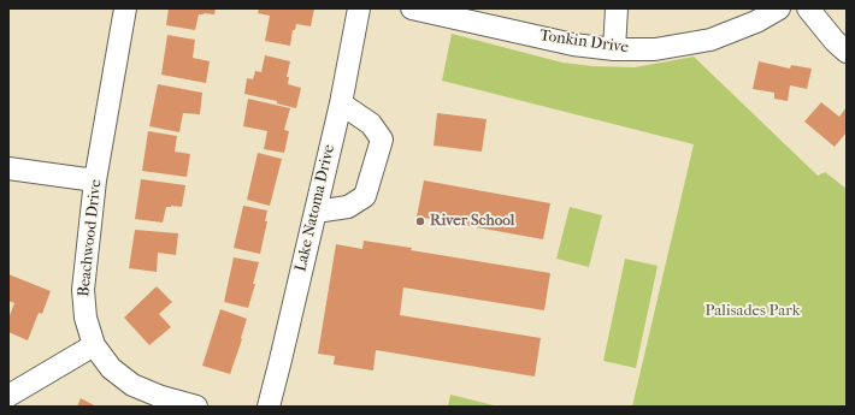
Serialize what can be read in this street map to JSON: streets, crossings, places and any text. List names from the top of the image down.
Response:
{
  "streets": {
    "street": ["Tonkin Drive", "Lake Natoma Drive", "Beachwood Drive"]
  },
  "parks": ["Palisades Park"],
  "places": ["River School"]
}
